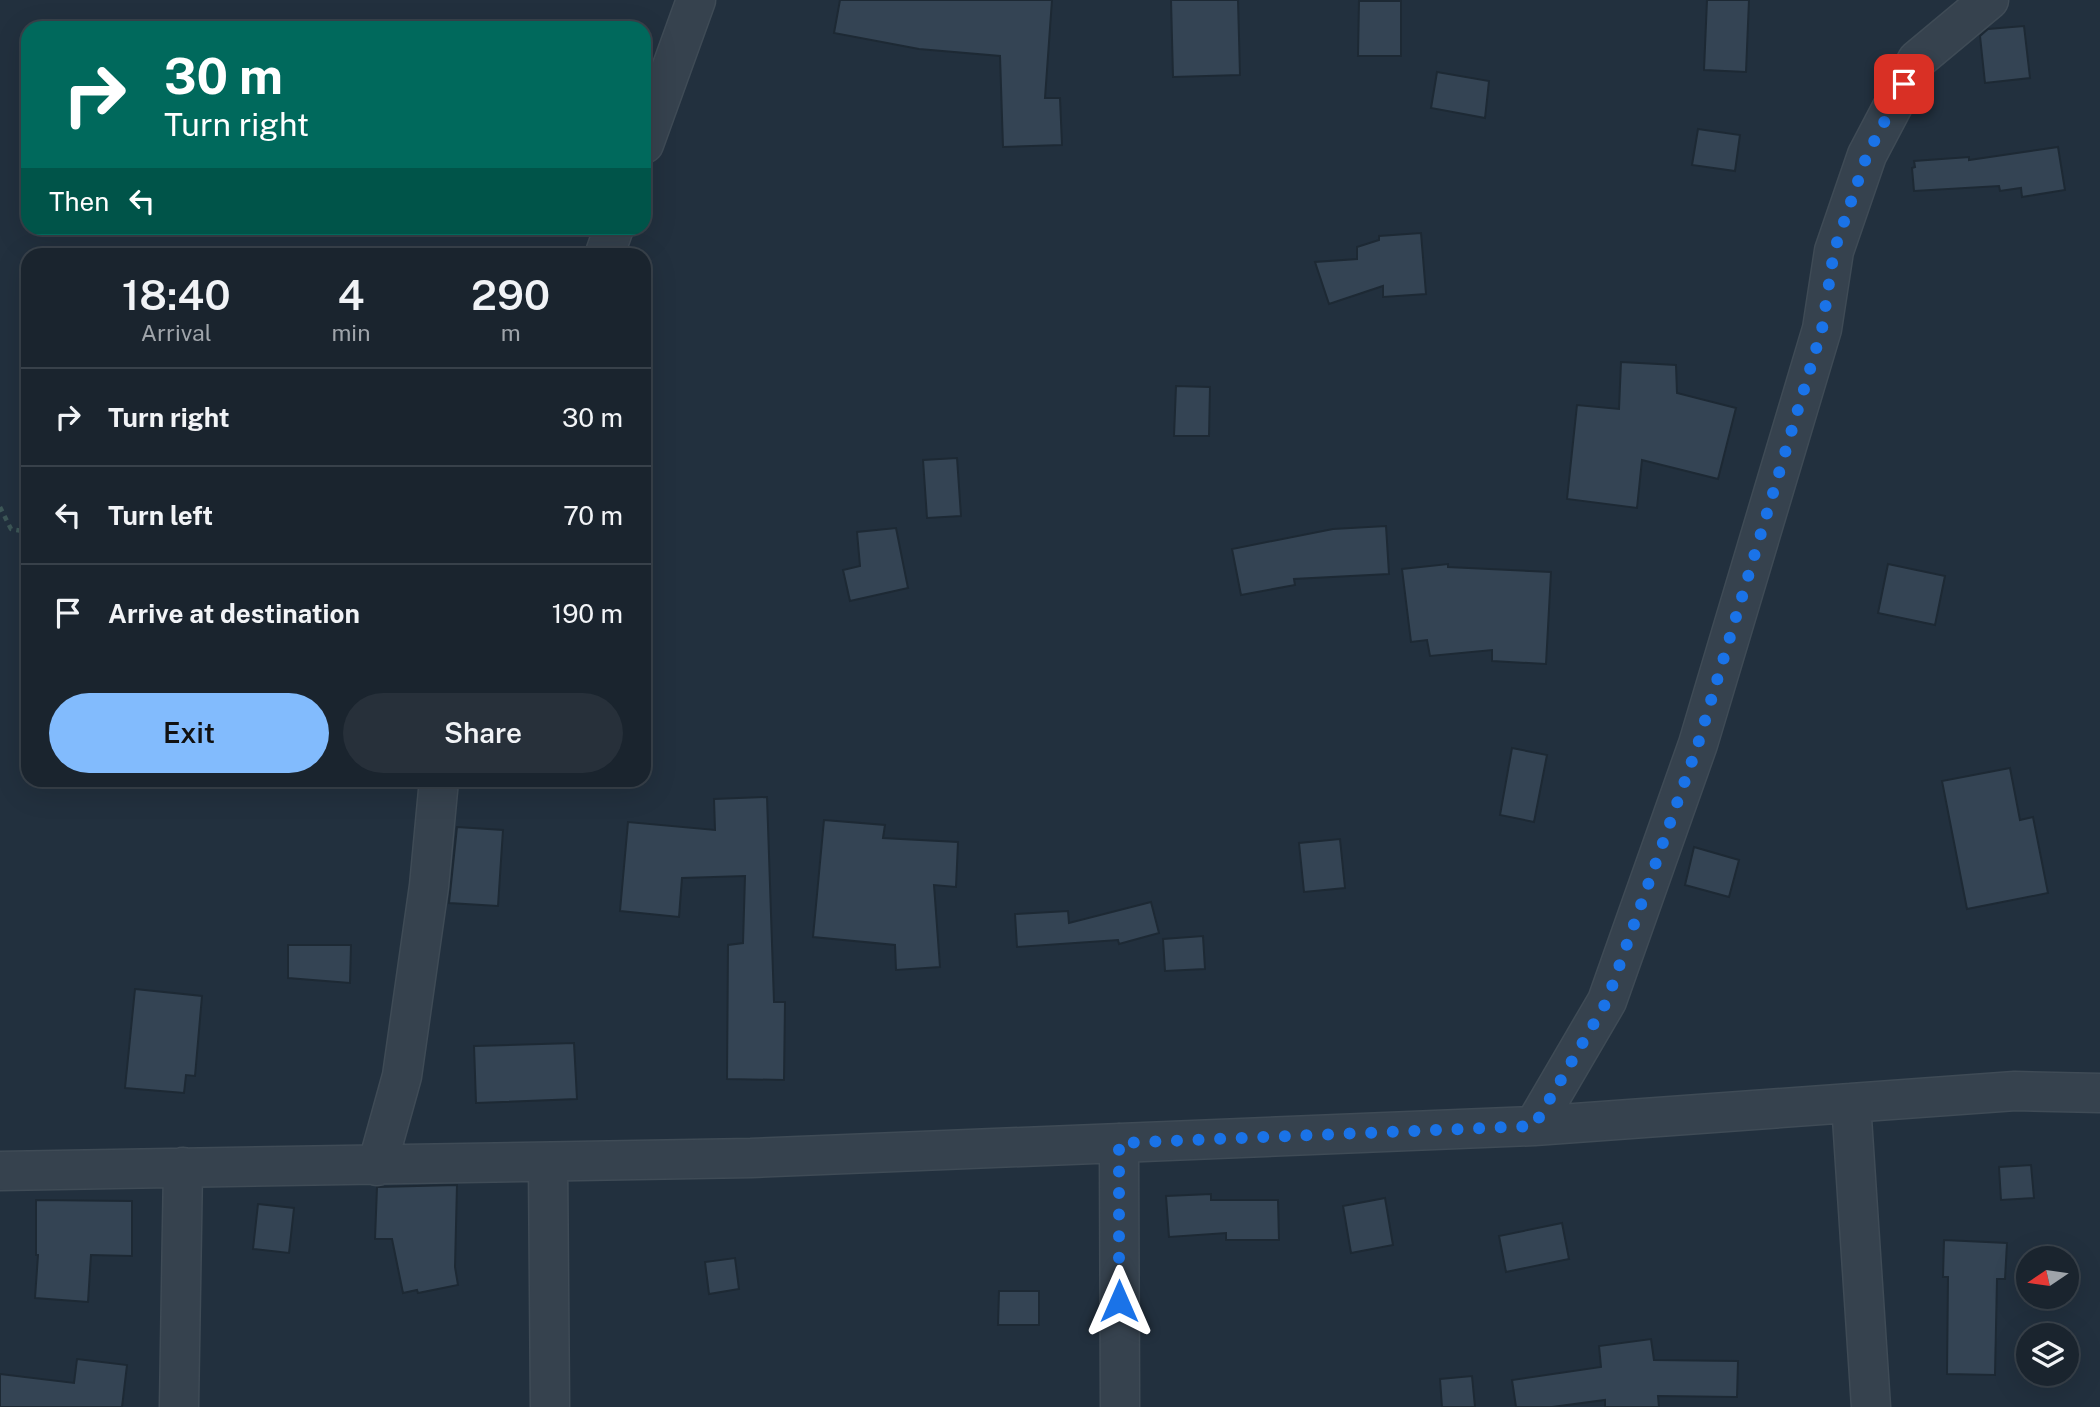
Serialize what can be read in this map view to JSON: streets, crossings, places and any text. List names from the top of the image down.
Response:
{
  "north": "left",
  "page": {
    "turn": ["30 m", "Turn right"],
    "then": "Then",
    "eta": [
      "18:40",
      "Arrival",
      "4",
      "min",
      "290",
      "m"
    ],
    "list": [
      {
        "name": "Turn right",
        "value": "30 m"
      },
      {
        "name": "Turn left",
        "value": "70 m"
      },
      {
        "name": "Arrive at destination",
        "value": "190 m"
      }
    ],
    "buttons": ["Exit", "Share"]
  }
}
